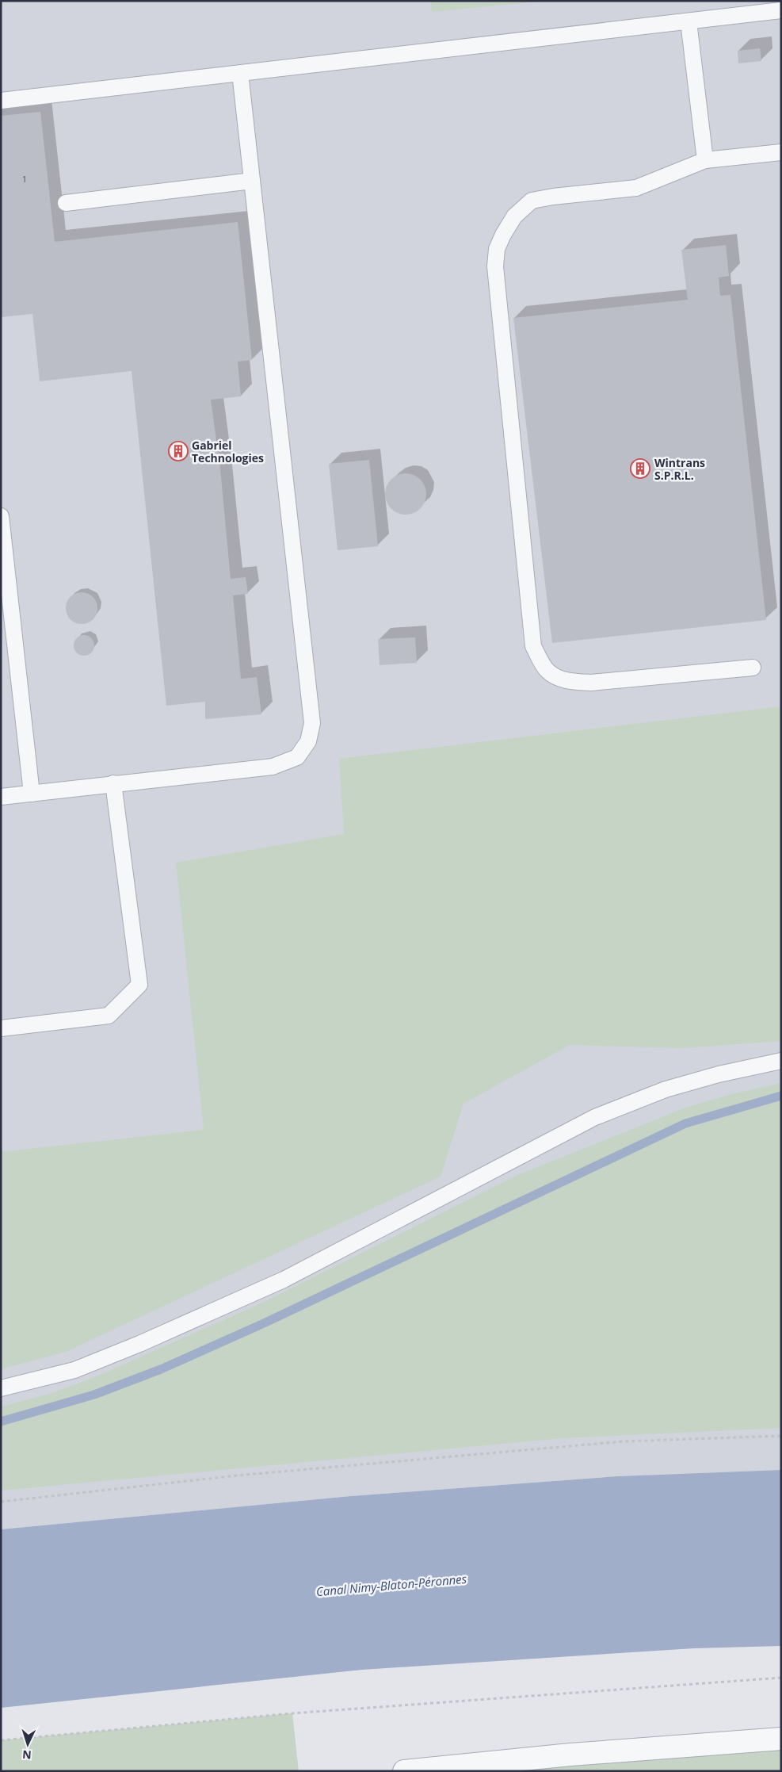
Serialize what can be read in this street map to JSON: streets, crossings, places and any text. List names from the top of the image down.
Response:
{
  "water": ["Canal Nimy-Blaton-Péronnes"],
  "places": {
    "building": ["Gabriel Technologies", "Wintrans S.P.R.L."]
  },
  "house_numbers": ["1"],
  "north": "bottom"
}
